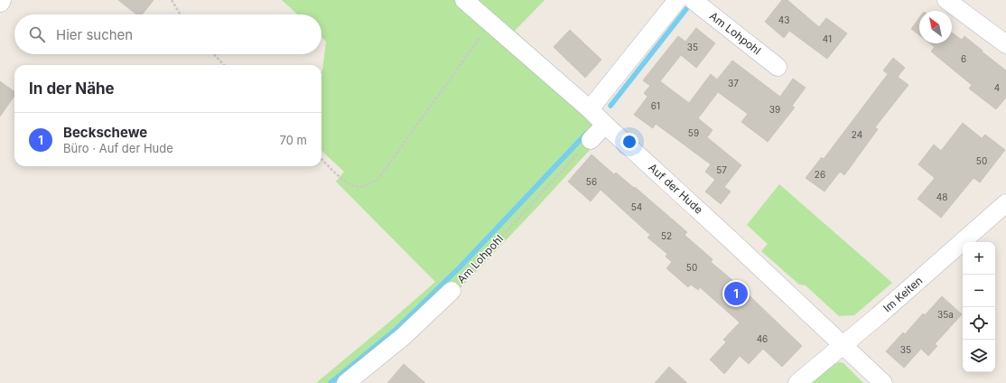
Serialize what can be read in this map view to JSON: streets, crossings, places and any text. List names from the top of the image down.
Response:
{
  "streets": {
    "street": ["Am Lohpohl", "Auf der Hude", "Im Keiten"]
  },
  "crossings": [
    ["Auf der Hude", "Im Keiten"]
  ],
  "house_numbers": [
    "43",
    "41",
    "35",
    "6",
    "37",
    "4",
    "61",
    "39",
    "59",
    "24",
    "50",
    "57",
    "26",
    "56",
    "48",
    "54",
    "52",
    "50",
    "35a",
    "46",
    "35"
  ],
  "north": "top left",
  "page": {
    "search": "Hier suchen",
    "heading": "In der Nähe",
    "list": [
      {
        "mark": "1",
        "name": "Beckschewe",
        "note": "Büro · Auf der Hude",
        "value": "70 m"
      }
    ],
    "map_buttons": ["+", "−"],
    "pins": "1"
  }
}
